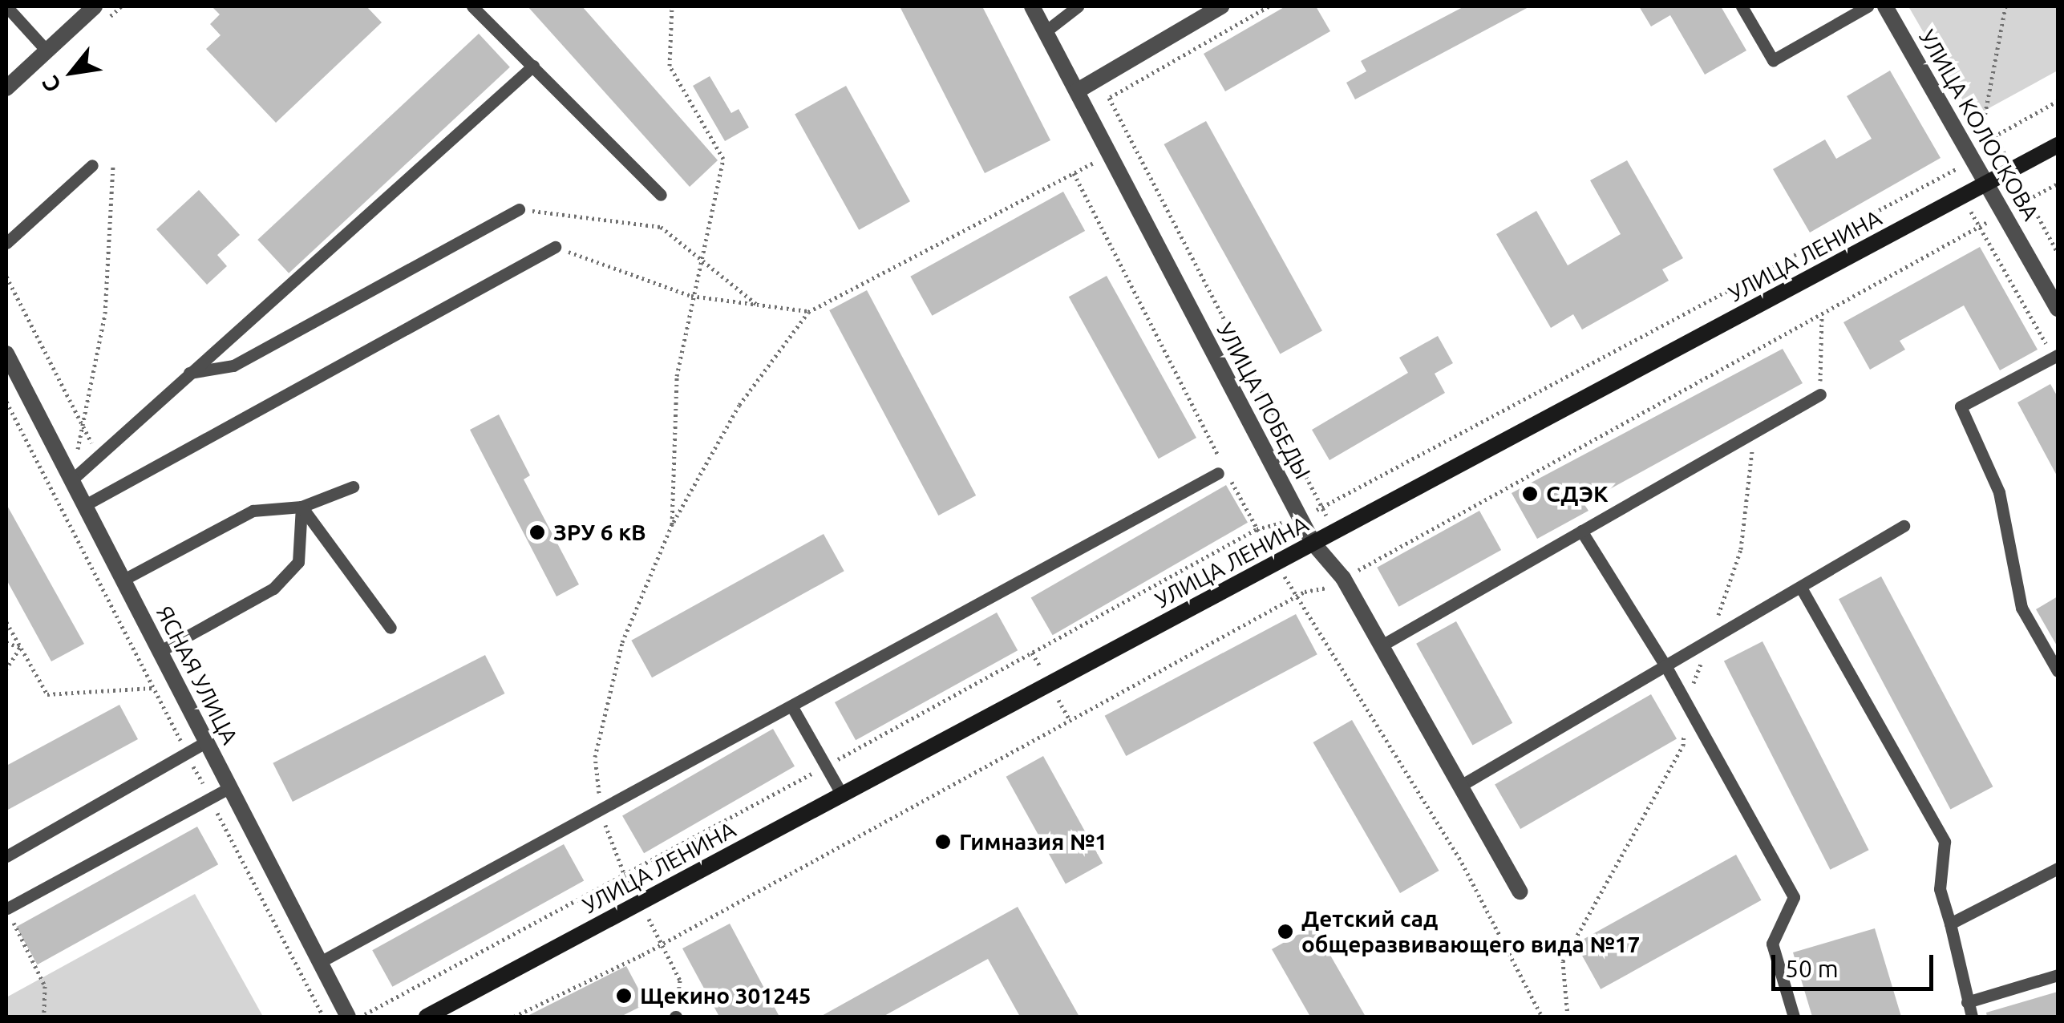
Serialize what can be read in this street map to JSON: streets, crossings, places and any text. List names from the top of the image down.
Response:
{
  "streets": {
    "street": [
      "УЛИЦА КОЛОСКОВА",
      "УЛИЦА ЛЕНИНА",
      "УЛИЦА ПОБЕДЫ",
      "ЯСНАЯ УЛИЦА"
    ]
  },
  "crossings": [
    ["УЛИЦА КОЛОСКОВА", "УЛИЦА ЛЕНИНА"],
    ["УЛИЦА ЛЕНИНА", "УЛИЦА ПОБЕДЫ"]
  ],
  "places": [
    "СДЭК",
    "ЗРУ 6 кВ",
    "Гимназия №1",
    "Детский сад общеразвивающего вида №17",
    "Щекино 301245"
  ],
  "scale_bar": "50 m",
  "north": "bottom left"
}
